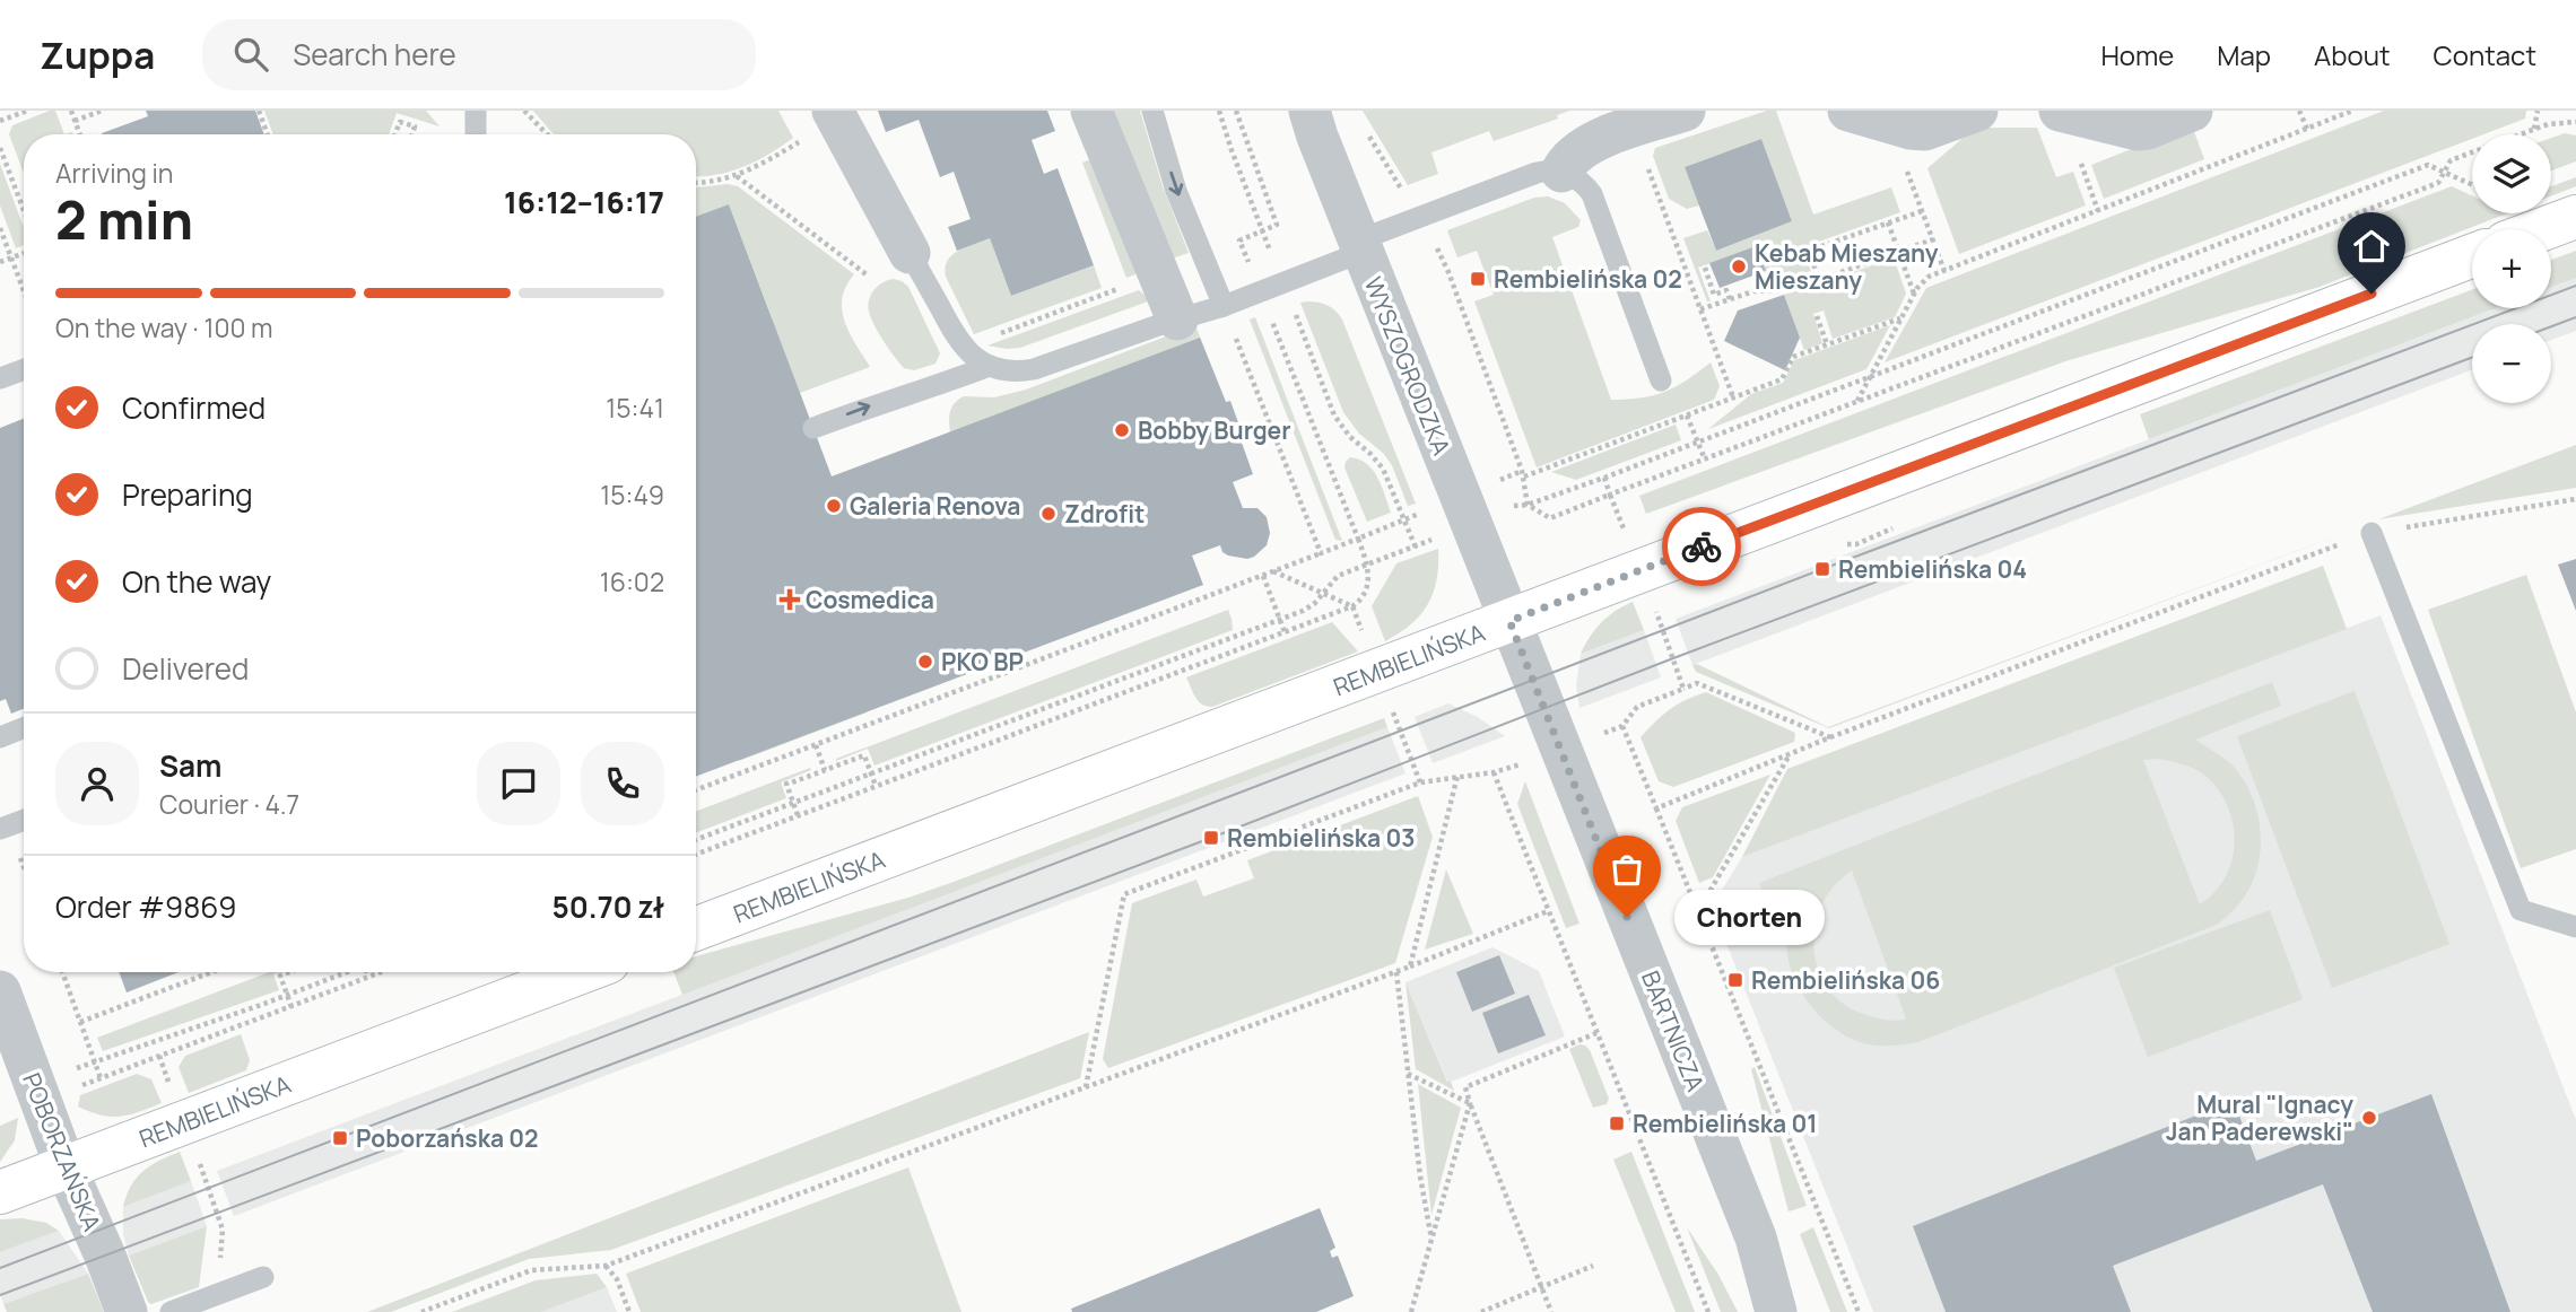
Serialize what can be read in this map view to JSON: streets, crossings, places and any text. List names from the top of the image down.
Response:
{
  "streets": {
    "street": [
      "WYSZOGRODZKA",
      "REMBIELIŃSKA",
      "BARTNICZA",
      "POBORZAŃSKA"
    ]
  },
  "crossings": [
    ["WYSZOGRODZKA", "REMBIELIŃSKA"],
    ["WYSZOGRODZKA", "BARTNICZA"],
    ["REMBIELIŃSKA", "BARTNICZA"],
    ["REMBIELIŃSKA", "POBORZAŃSKA"]
  ],
  "places": {
    "other": [
      "Kebab Mieszany Mieszany",
      "Bobby Burger",
      "Galeria Renova",
      "Zdrofit",
      "PKO BP",
      "Chorten",
      "Mural \"Ignacy Jan Paderewski\""
    ],
    "transit": [
      "Rembielińska 02",
      "Rembielińska 04",
      "Rembielińska 03",
      "Rembielińska 06",
      "Rembielińska 01",
      "Poborzańska 02"
    ],
    "health": ["Cosmedica"]
  },
  "page": {
    "header": "Zuppa",
    "search": "Search here",
    "nav": [
      "Home",
      "Map",
      "About",
      "Contact"
    ],
    "map_buttons": ["+", "−"],
    "heading": ["2 min", "Arriving in", "16:12–16:17"],
    "panel": [
      "Sam",
      "Courier · 4.7",
      "Order #9869",
      "50.70 zł"
    ],
    "bar": "On the way · 100 m",
    "list": [
      ["Confirmed", "15:41"],
      ["Preparing", "15:49"],
      ["On the way", "16:02"],
      "Delivered"
    ],
    "bubble": "Chorten"
  }
}
